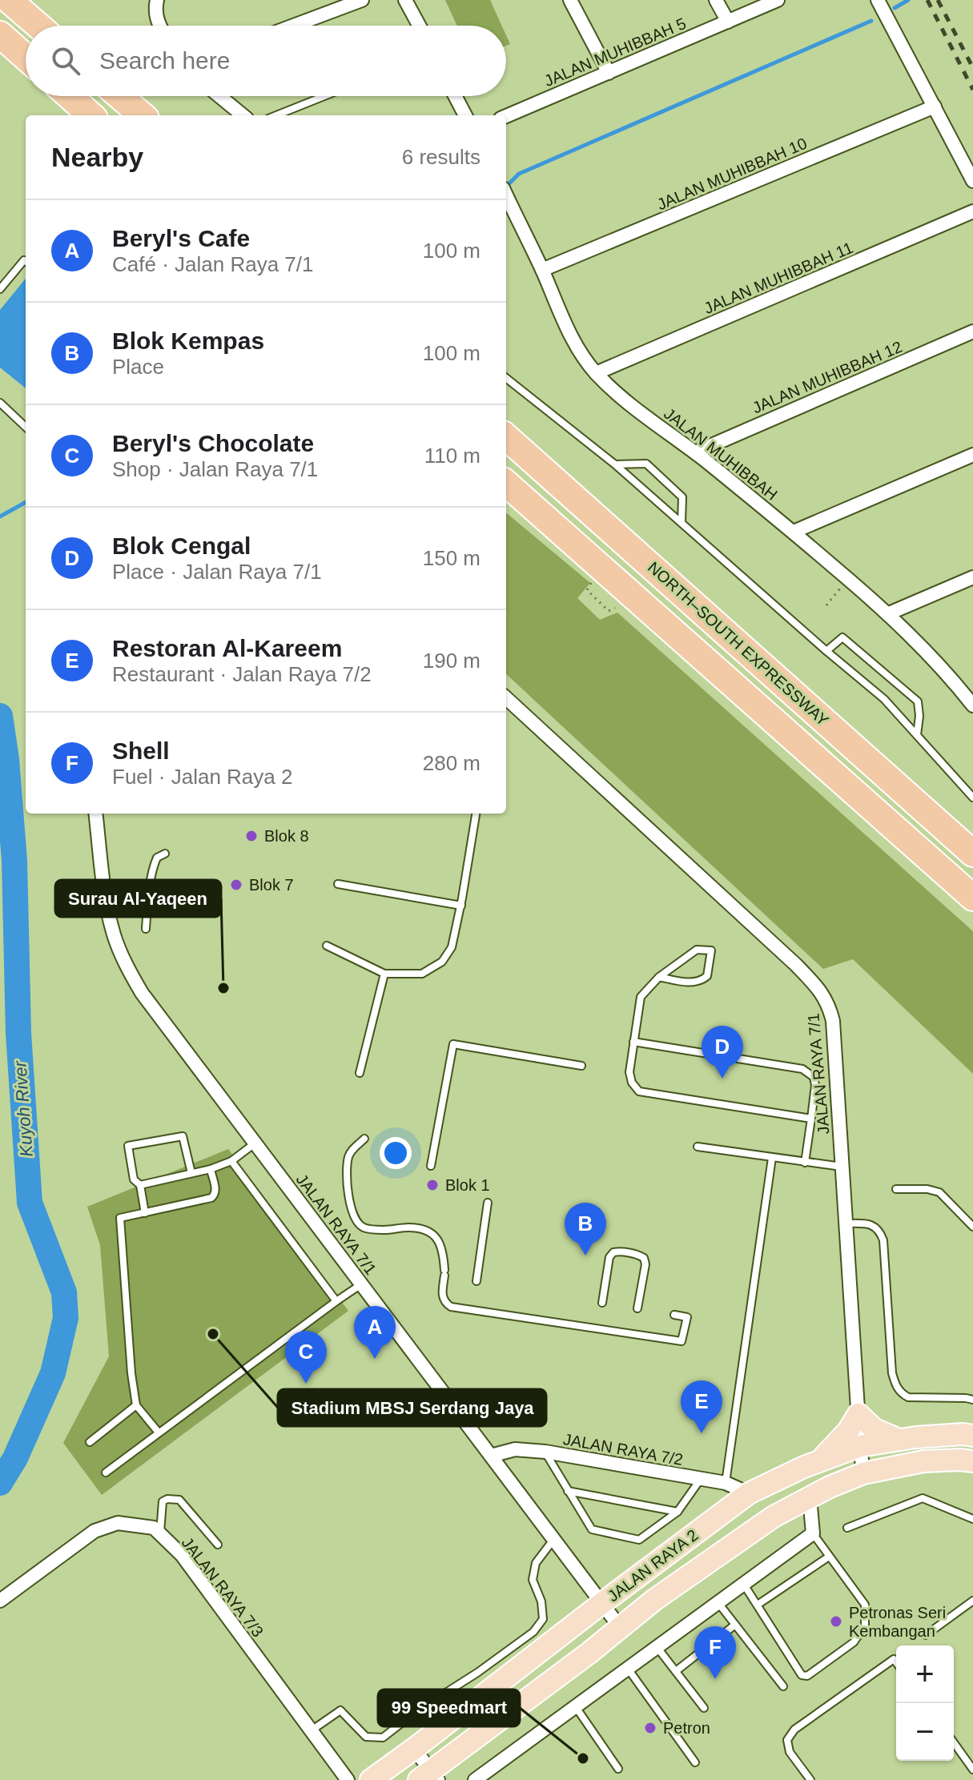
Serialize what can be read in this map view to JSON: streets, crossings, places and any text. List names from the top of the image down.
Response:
{
  "streets": {
    "highway": ["NORTH–SOUTH EXPRESSWAY"],
    "main road": ["JALAN RAYA 2"],
    "street": [
      "JALAN MUHIBBAH 5",
      "JALAN MUHIBBAH 10",
      "JALAN MUHIBBAH 11",
      "JALAN MUHIBBAH 12",
      "JALAN MUHIBBAH",
      "JALAN RAYA 7/1",
      "JALAN RAYA 7/2",
      "JALAN RAYA 7/3"
    ]
  },
  "crossings": [
    ["JALAN MUHIBBAH 10", "JALAN MUHIBBAH"],
    ["JALAN MUHIBBAH 11", "JALAN MUHIBBAH"],
    ["JALAN MUHIBBAH 12", "JALAN MUHIBBAH"],
    ["JALAN RAYA 7/1", "JALAN RAYA 7/2"],
    ["JALAN RAYA 7/1", "JALAN RAYA 2"],
    ["JALAN RAYA 7/2", "JALAN RAYA 2"]
  ],
  "water": ["Kuyoh River"],
  "places": [
    "Blok 8",
    "Blok 7",
    "Surau Al-Yaqeen",
    "Blok 1",
    "Stadium MBSJ Serdang Jaya",
    "Petronas Seri Kembangan",
    "Petron",
    "99 Speedmart"
  ],
  "page": {
    "search": "Search here",
    "heading": ["Nearby", "6 results"],
    "list": [
      {
        "mark": "A",
        "name": "Beryl's Cafe",
        "note": "Café · Jalan Raya 7/1",
        "value": "100 m"
      },
      {
        "mark": "B",
        "name": "Blok Kempas",
        "note": "Place",
        "value": "100 m"
      },
      {
        "mark": "C",
        "name": "Beryl's Chocolate",
        "note": "Shop · Jalan Raya 7/1",
        "value": "110 m"
      },
      {
        "mark": "D",
        "name": "Blok Cengal",
        "note": "Place · Jalan Raya 7/1",
        "value": "150 m"
      },
      {
        "mark": "E",
        "name": "Restoran Al-Kareem",
        "note": "Restaurant · Jalan Raya 7/2",
        "value": "190 m"
      },
      {
        "mark": "F",
        "name": "Shell",
        "note": "Fuel · Jalan Raya 2",
        "value": "280 m"
      }
    ],
    "pins": [
      "D",
      "B",
      "A",
      "C",
      "E",
      "F"
    ],
    "map_buttons": ["+", "−"]
  }
}
